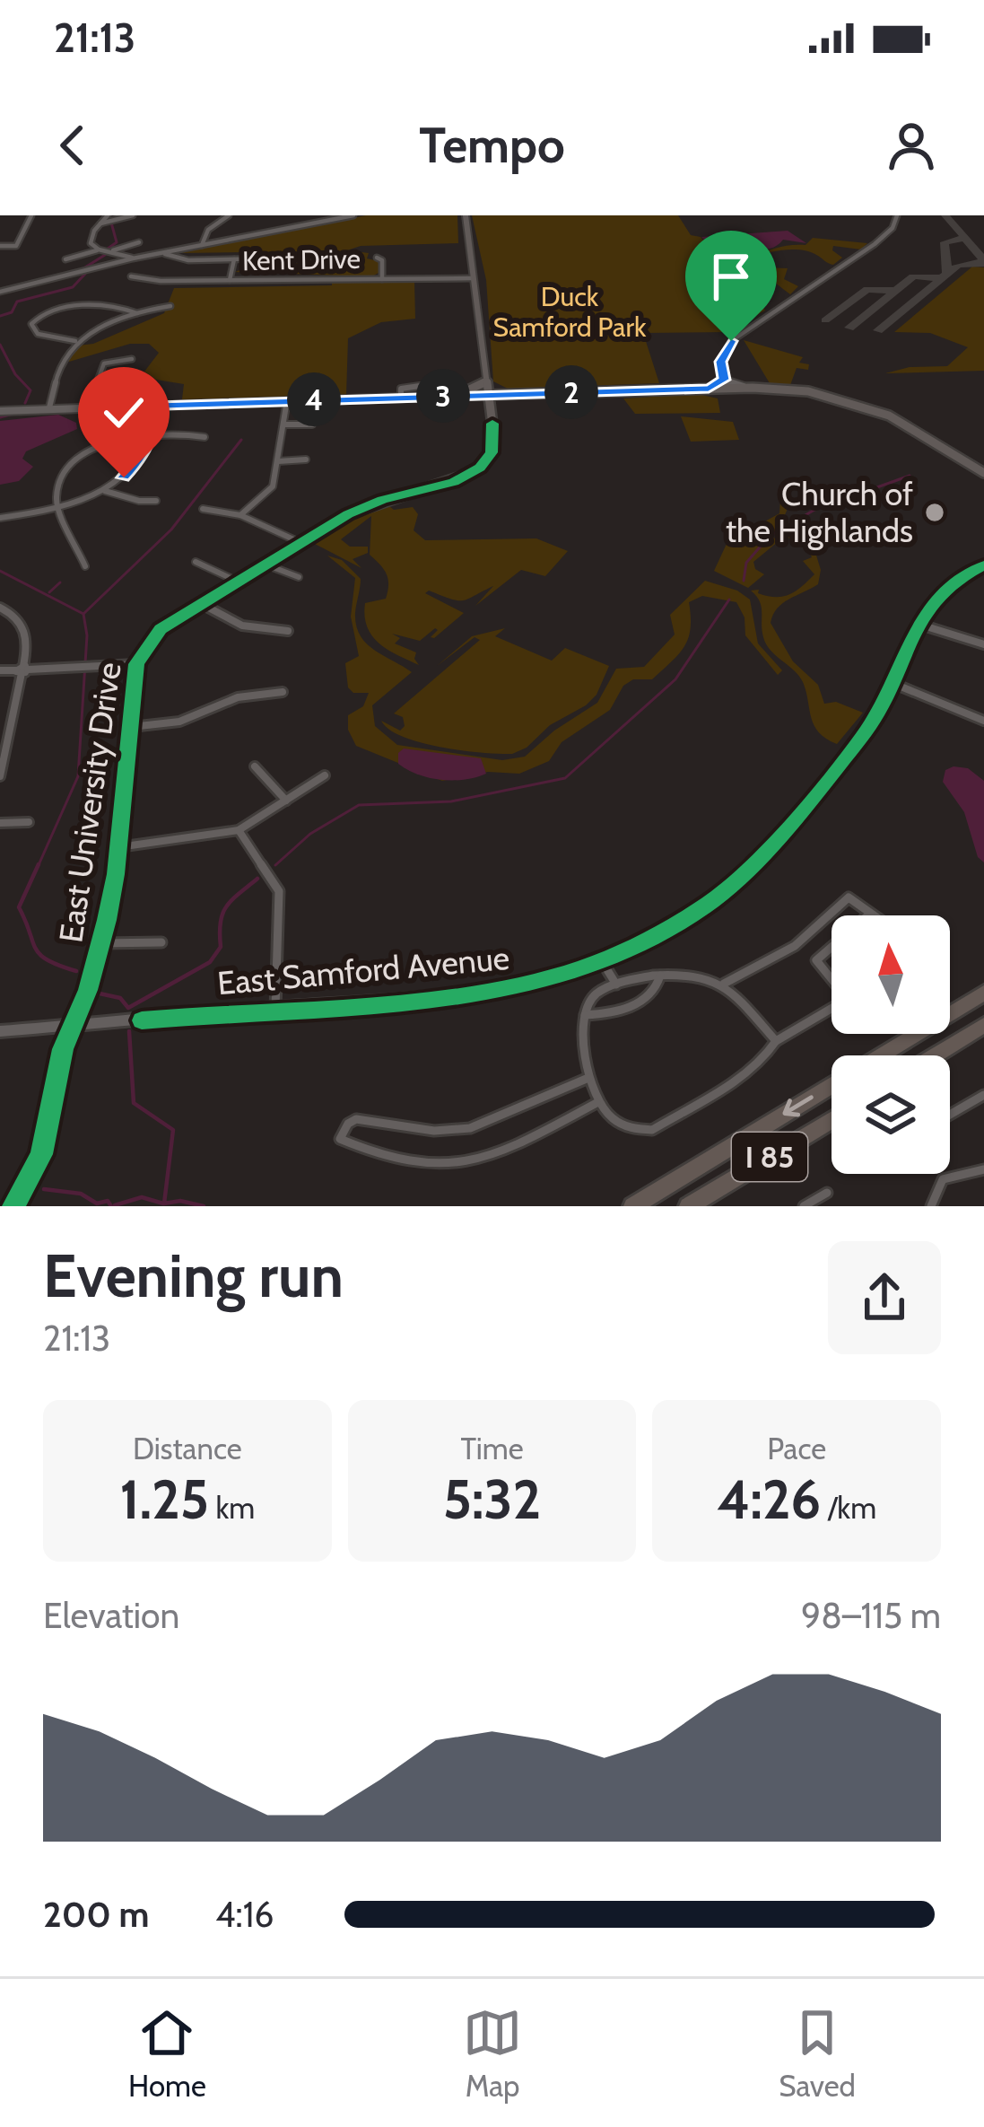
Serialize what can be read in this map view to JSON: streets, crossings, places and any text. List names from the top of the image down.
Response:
{
  "streets": {
    "highway": ["I 85"],
    "main road": ["East University Drive"],
    "street": ["Kent Drive", "East Samford Avenue"]
  },
  "crossings": [
    ["Kent Drive", "East University Drive"],
    ["East University Drive", "East Samford Avenue"]
  ],
  "parks": ["Duck Samford Park"],
  "places": ["Church of the Highlands"],
  "north": "top",
  "page": {
    "status": "21:13",
    "header": "Tempo",
    "pins": ["2", "3", "4"],
    "heading": ["Evening run", "21:13"],
    "stats": [
      ["Distance", "1.25 km"],
      ["Time", "5:32"],
      ["Pace", "4:26 /km"]
    ],
    "chart": ["Elevation", "98–115 m"],
    "list": [
      {
        "name": "200 m",
        "note": "4:16"
      }
    ],
    "tabs": ["Home", "Map", "Saved"]
  }
}
